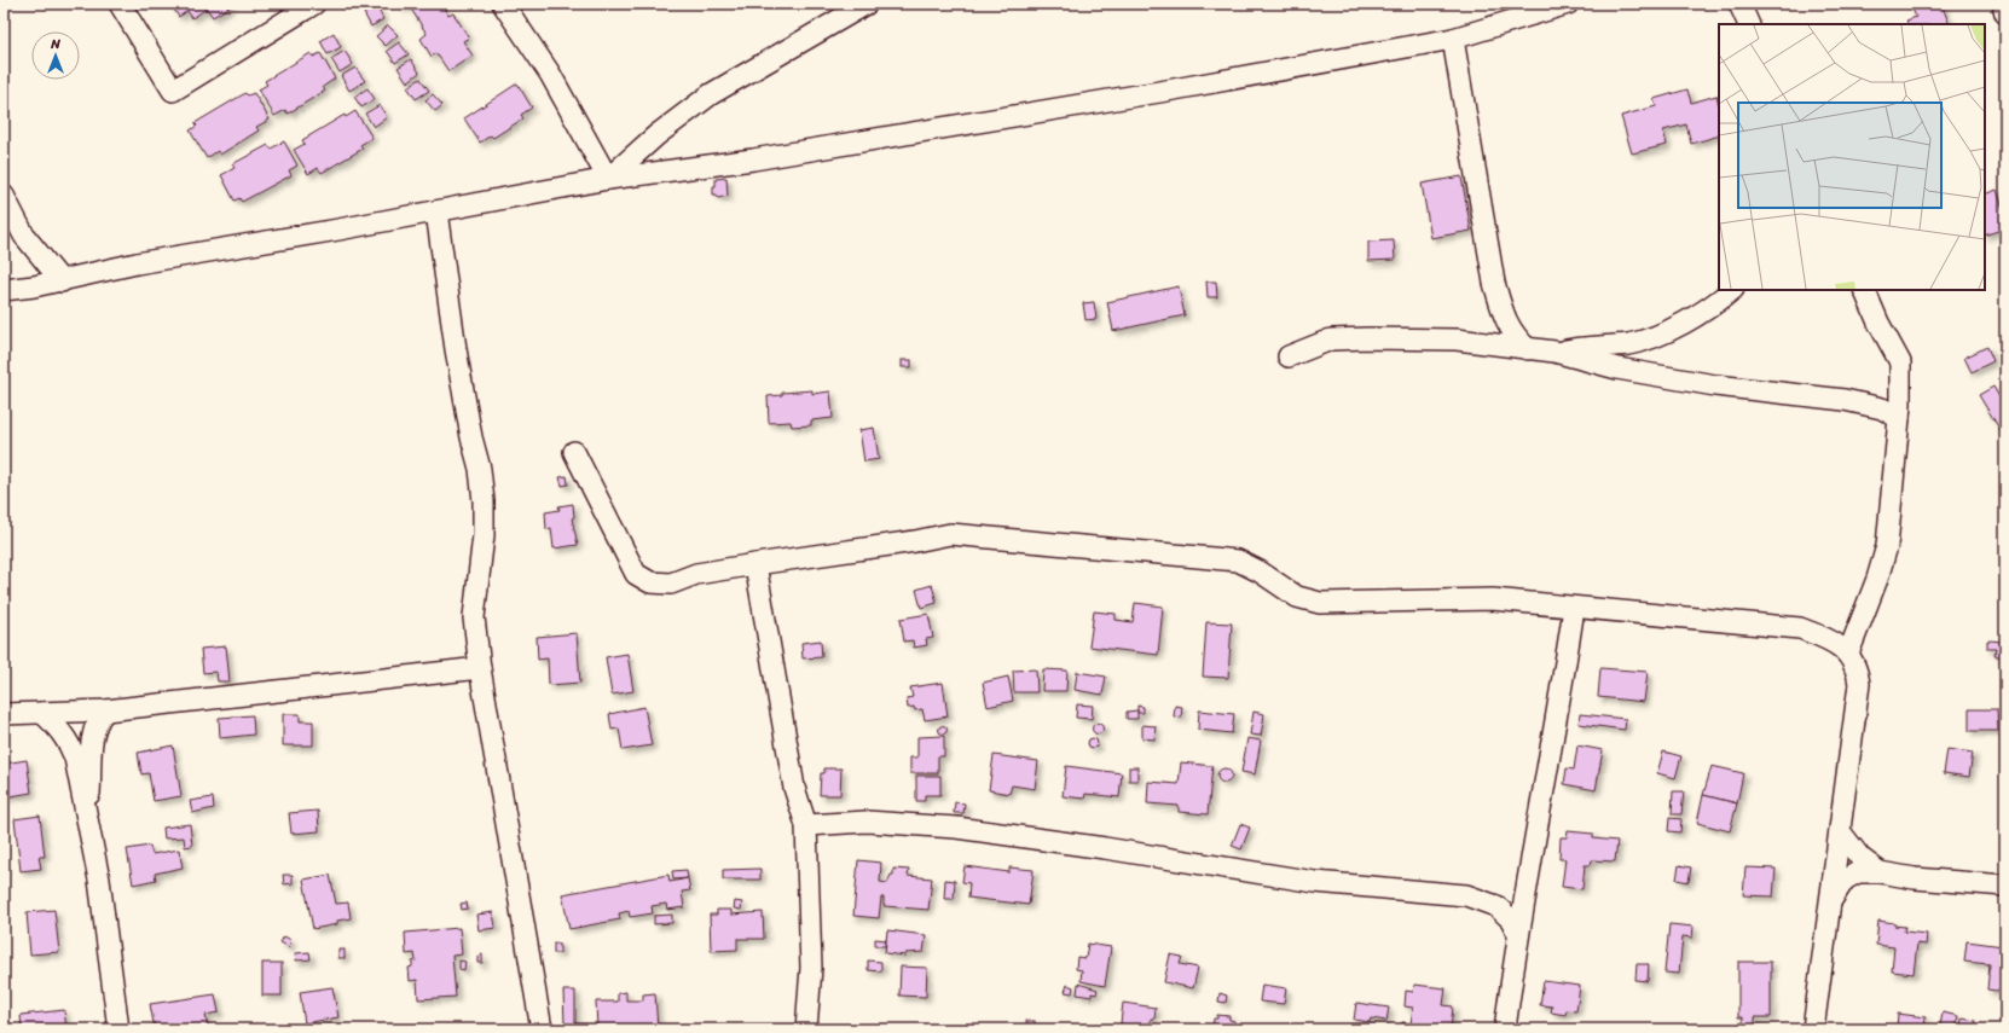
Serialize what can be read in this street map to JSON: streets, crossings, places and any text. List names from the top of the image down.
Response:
{
  "north": "top"
}
